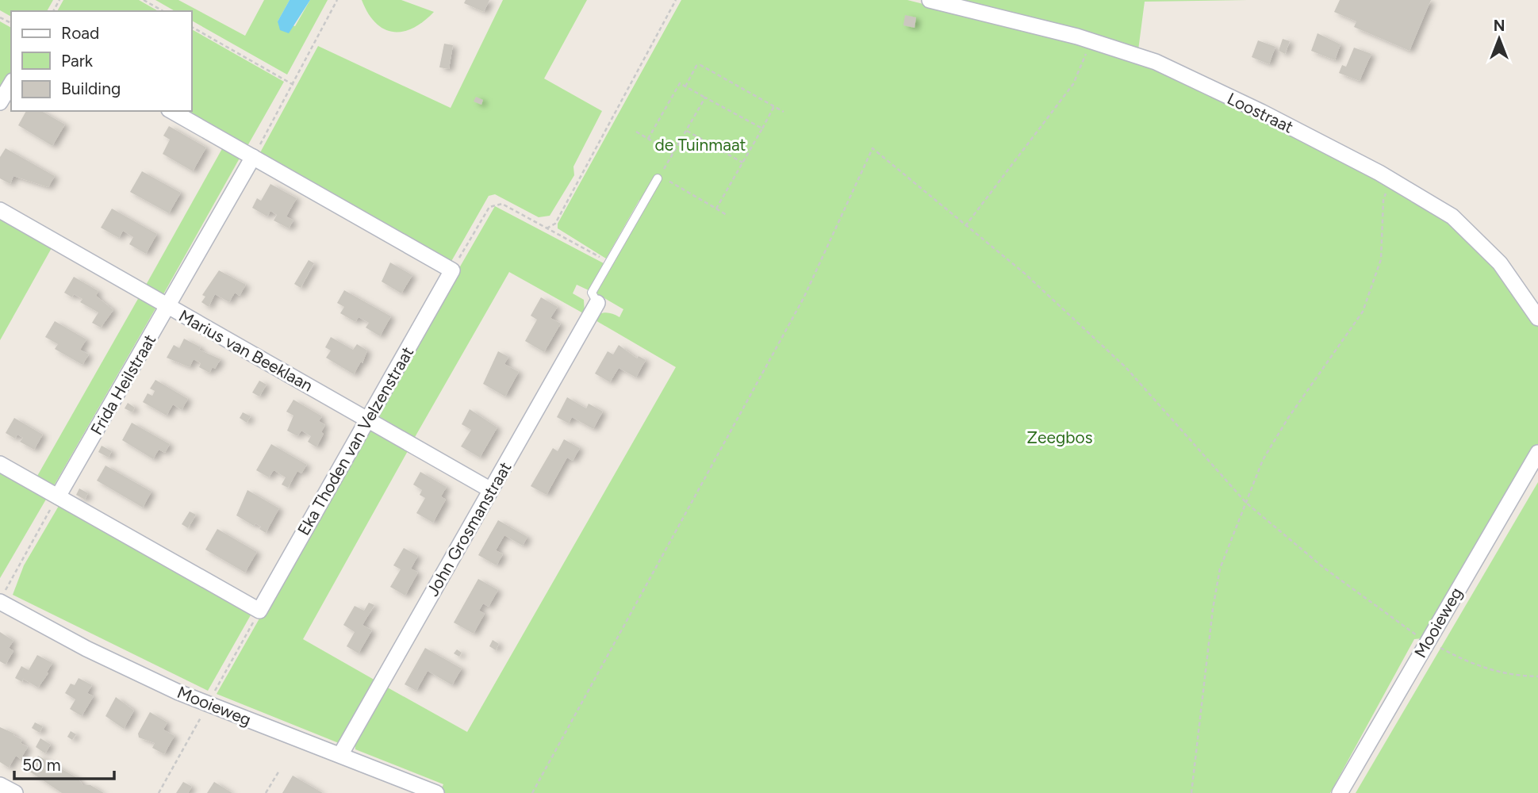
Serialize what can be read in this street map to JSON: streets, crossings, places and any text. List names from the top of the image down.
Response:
{
  "streets": {
    "street": [
      "Loostraat",
      "Marius van Beeklaan",
      "Frida Heilstraat",
      "Eka Thoden van Velzenstraat",
      "John Grosmanstraat",
      "Mooieweg"
    ]
  },
  "crossings": [
    ["Marius van Beeklaan", "Frida Heilstraat"],
    ["Marius van Beeklaan", "Eka Thoden van Velzenstraat"],
    ["Marius van Beeklaan", "John Grosmanstraat"],
    ["John Grosmanstraat", "Mooieweg"]
  ],
  "parks": ["de Tuinmaat", "Zeegbos"],
  "legend": ["Road", "Park", "Building"],
  "scale_bar": "50 m",
  "north": "top"
}
